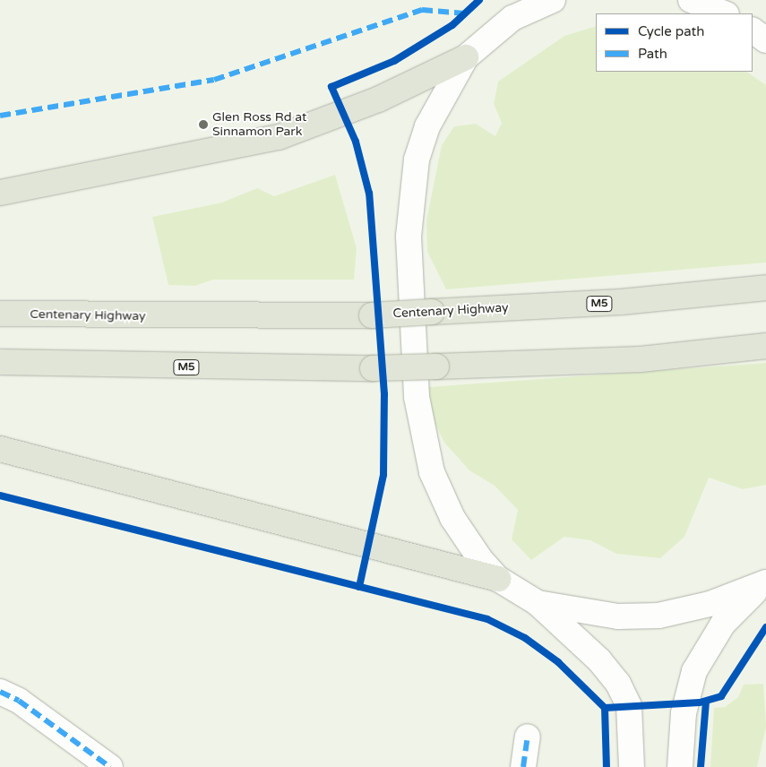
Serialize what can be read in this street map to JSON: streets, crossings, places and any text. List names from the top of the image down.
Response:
{
  "streets": {
    "highway": ["M5", "Centenary Highway"]
  },
  "places": ["Glen Ross Rd at Sinnamon Park"],
  "legend": ["Cycle path", "Path"]
}
